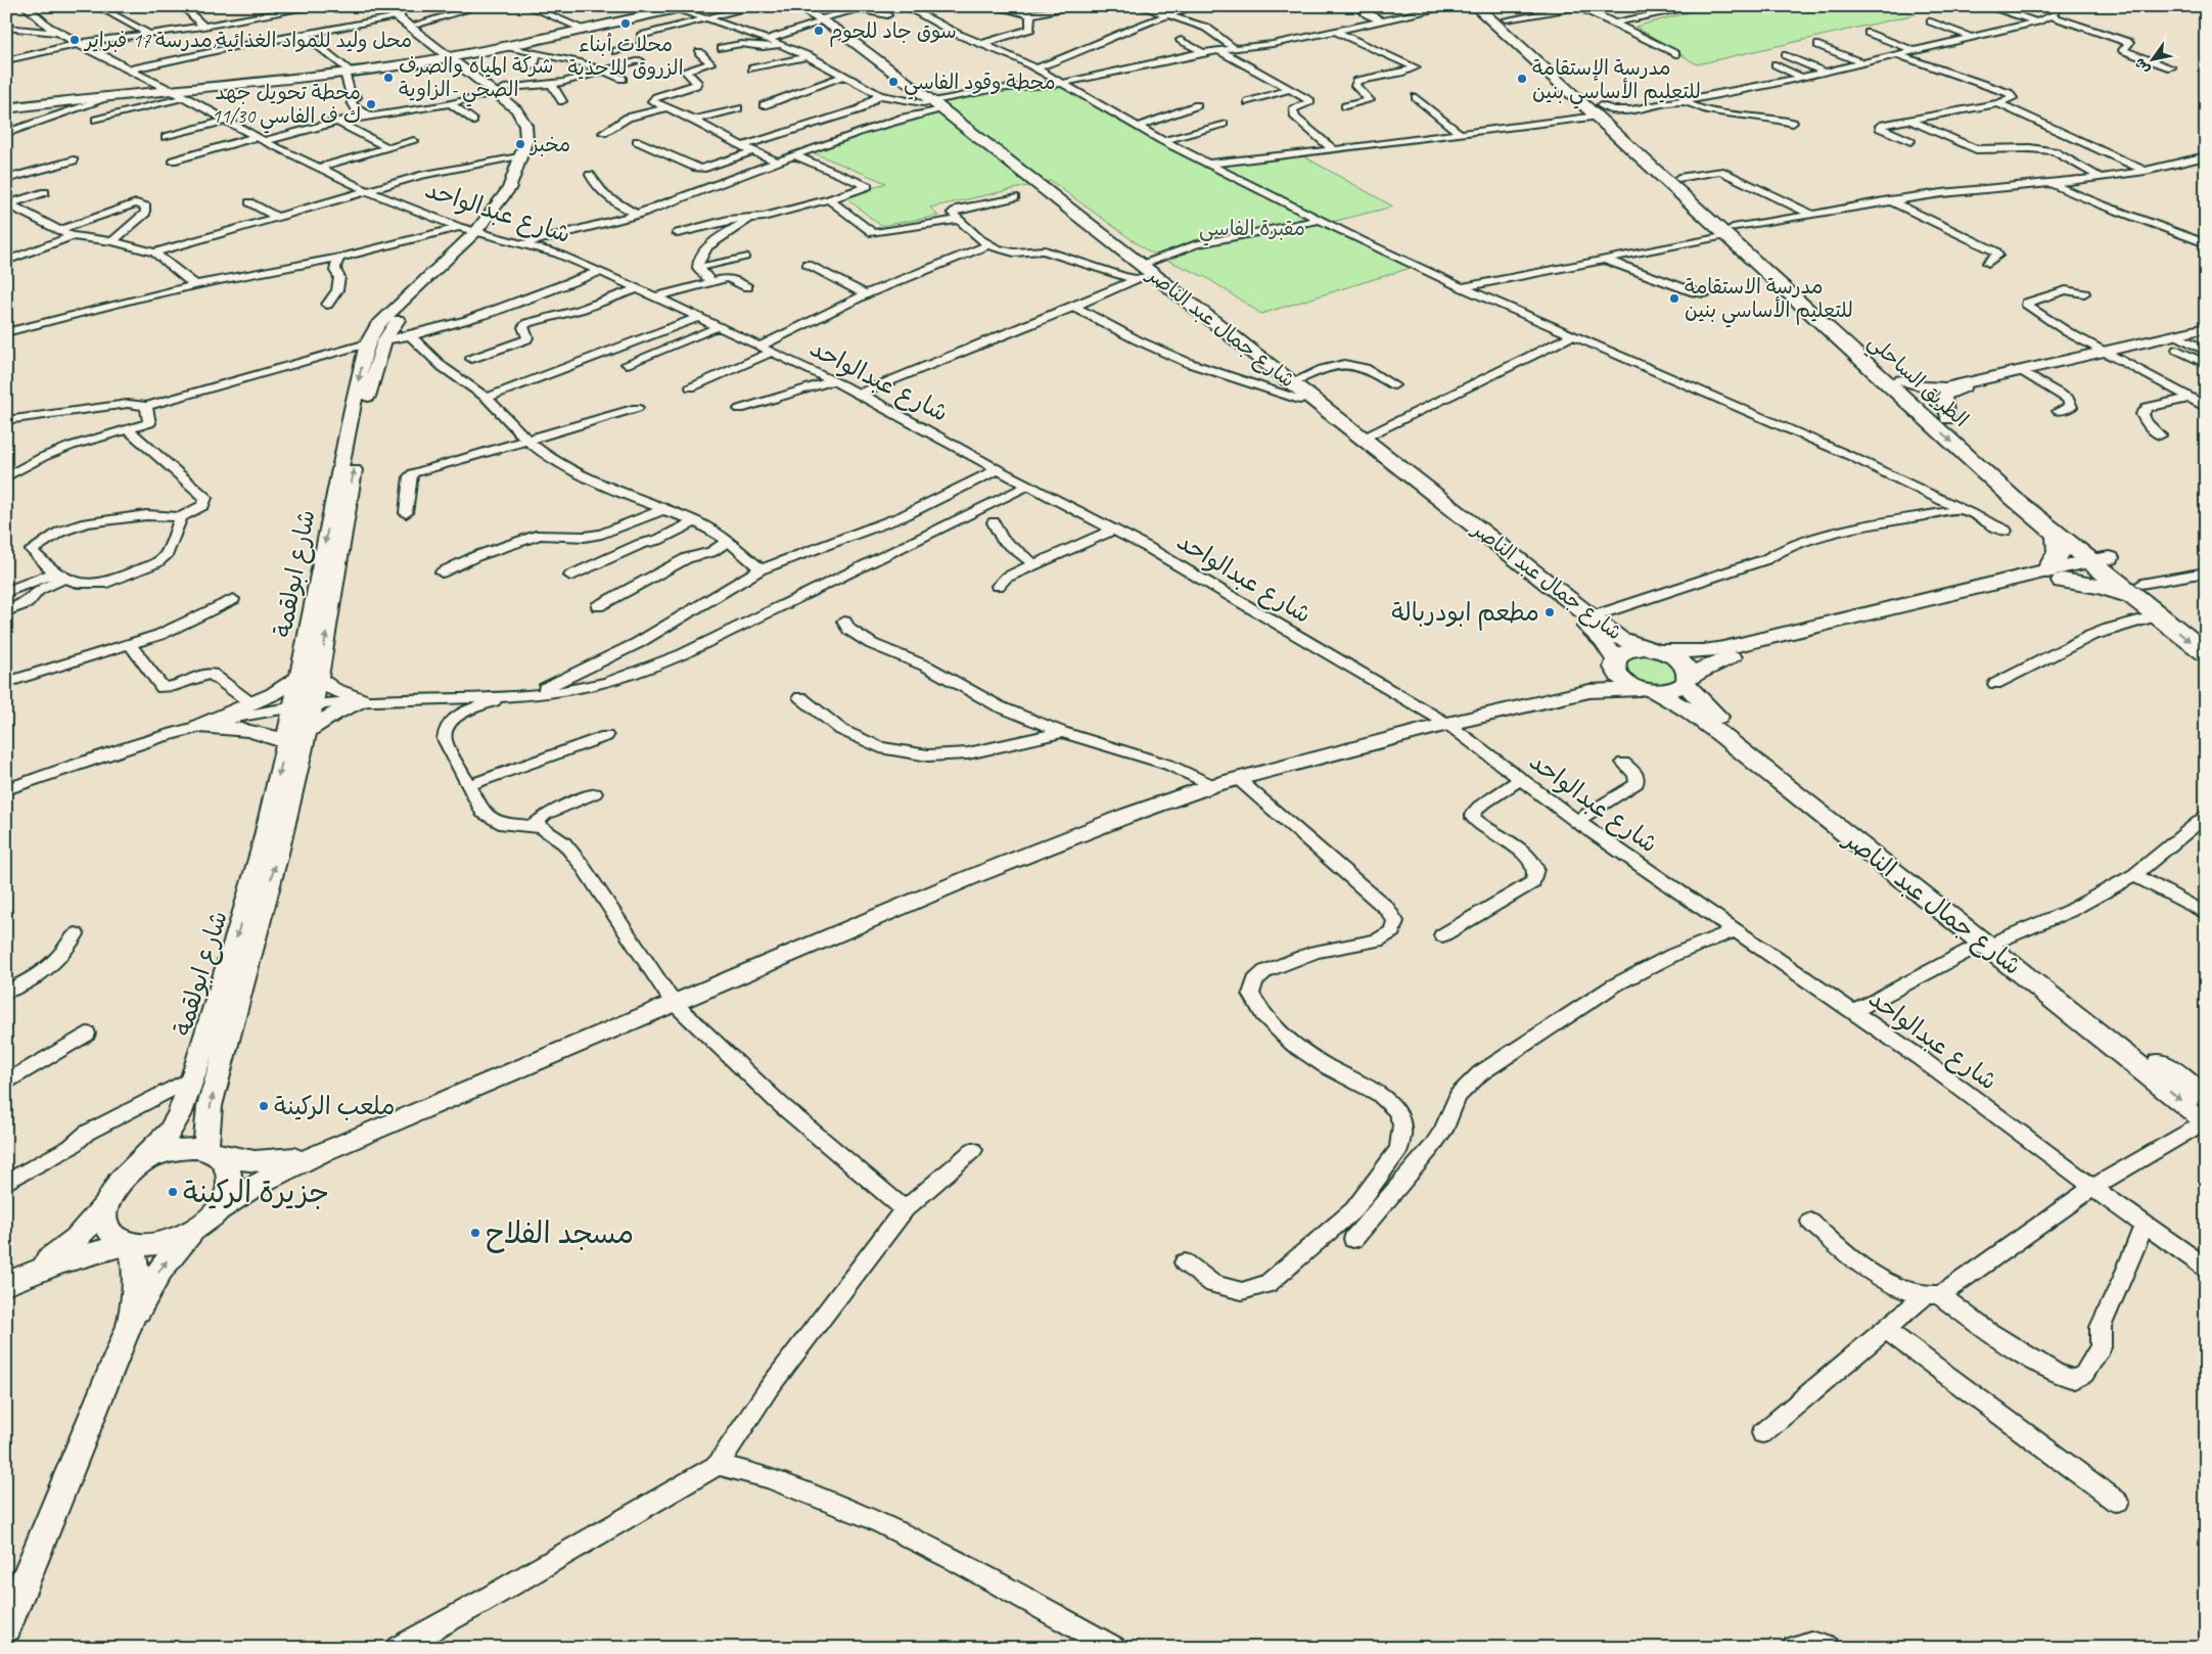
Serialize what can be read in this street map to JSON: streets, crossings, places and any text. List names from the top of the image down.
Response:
{
  "streets": {
    "highway": ["الطريق الساحلي"],
    "main road": ["شارع جمال عبد الناصر"],
    "street": ["شارع عبدالواحد", "شارع ابولقمة"]
  },
  "crossings": [
    ["شارع عبدالواحد", "شارع ابولقمة"]
  ],
  "parks": ["مقبرة الفاسي"],
  "places": [
    "محلات أبناء الزروق للاحذية",
    "سوق جاد للحوم",
    "محل وليد للمواد الغذائية;مدرسة 17 فبراير",
    "شركة المياه والصرف الصحي -الزاوية",
    "مدرسة اﻹستقامة للتعليم اﻷساسي بنين",
    "محطة وقود الفاسي",
    "محطة تحويل جهد 11/30 ك ف الفاسي",
    "مخبز",
    "مدرسة الاستقامة للتعليم الأساسي بنين",
    "مطعم ابودربالة",
    "ملعب الركينة",
    "جزيرة الركينة",
    "مسجد الفلاح"
  ],
  "north": "bottom left"
}
